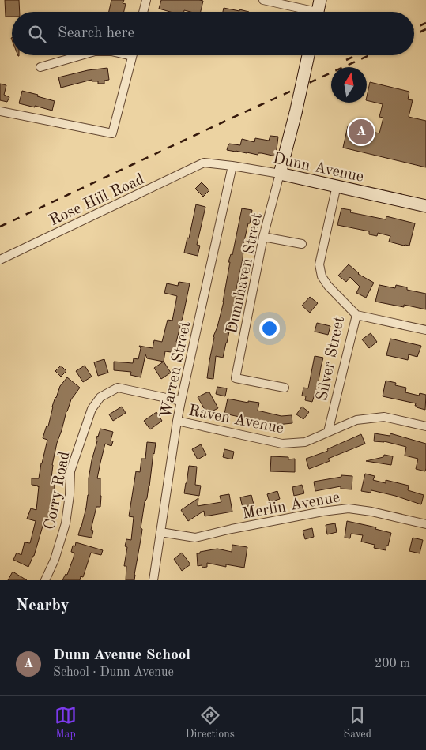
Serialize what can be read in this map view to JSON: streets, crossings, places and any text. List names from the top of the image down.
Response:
{
  "streets": {
    "street": [
      "Dunn Avenue",
      "Rose Hill Road",
      "Dunnhaven Street",
      "Silver Street",
      "Warren Street",
      "Raven Avenue",
      "Corry Road",
      "Merlin Avenue"
    ]
  },
  "crossings": [
    ["Dunn Avenue", "Rose Hill Road"],
    ["Dunn Avenue", "Dunnhaven Street"],
    ["Dunn Avenue", "Silver Street"],
    ["Dunn Avenue", "Warren Street"],
    ["Silver Street", "Raven Avenue"],
    ["Warren Street", "Raven Avenue"],
    ["Warren Street", "Corry Road"],
    ["Warren Street", "Merlin Avenue"]
  ],
  "north": "top",
  "page": {
    "search": "Search here",
    "pins": "A",
    "heading": "Nearby",
    "list": [
      {
        "mark": "A",
        "name": "Dunn Avenue School",
        "note": "School · Dunn Avenue",
        "value": "200 m"
      }
    ],
    "nav": ["Map", "Directions", "Saved"]
  }
}
